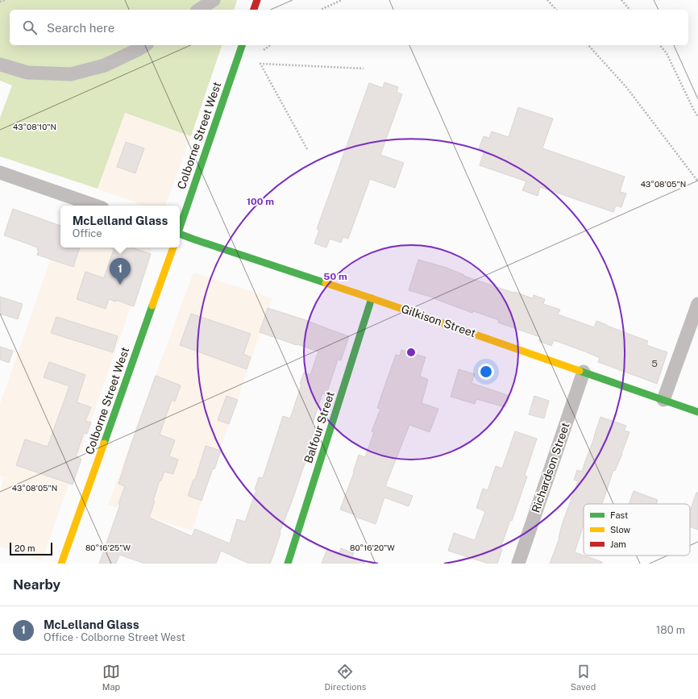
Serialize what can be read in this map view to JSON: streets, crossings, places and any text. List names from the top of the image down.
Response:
{
  "streets": {
    "street": [
      "Colborne Street West",
      "Gilkison Street",
      "Balfour Street",
      "Richardson Street"
    ]
  },
  "crossings": [
    ["Gilkison Street", "Balfour Street"],
    ["Gilkison Street", "Richardson Street"]
  ],
  "house_numbers": ["5"],
  "legend": ["Fast", "Slow", "Jam"],
  "scale_bar": "20 m",
  "page": {
    "search": "Search here",
    "popup": ["McLelland Glass", "Office"],
    "pins": "1",
    "scale": "20 m",
    "heading": "Nearby",
    "list": [
      {
        "mark": "1",
        "name": "McLelland Glass",
        "note": "Office · Colborne Street West",
        "value": "180 m"
      }
    ],
    "nav": ["Map", "Directions", "Saved"]
  },
  "coordinates": [
    "43°08'10\"N",
    "43°08'05\"N",
    "80°16'25\"W",
    "80°16'20\"W"
  ],
  "rings": ["100 m", "50 m"]
}
